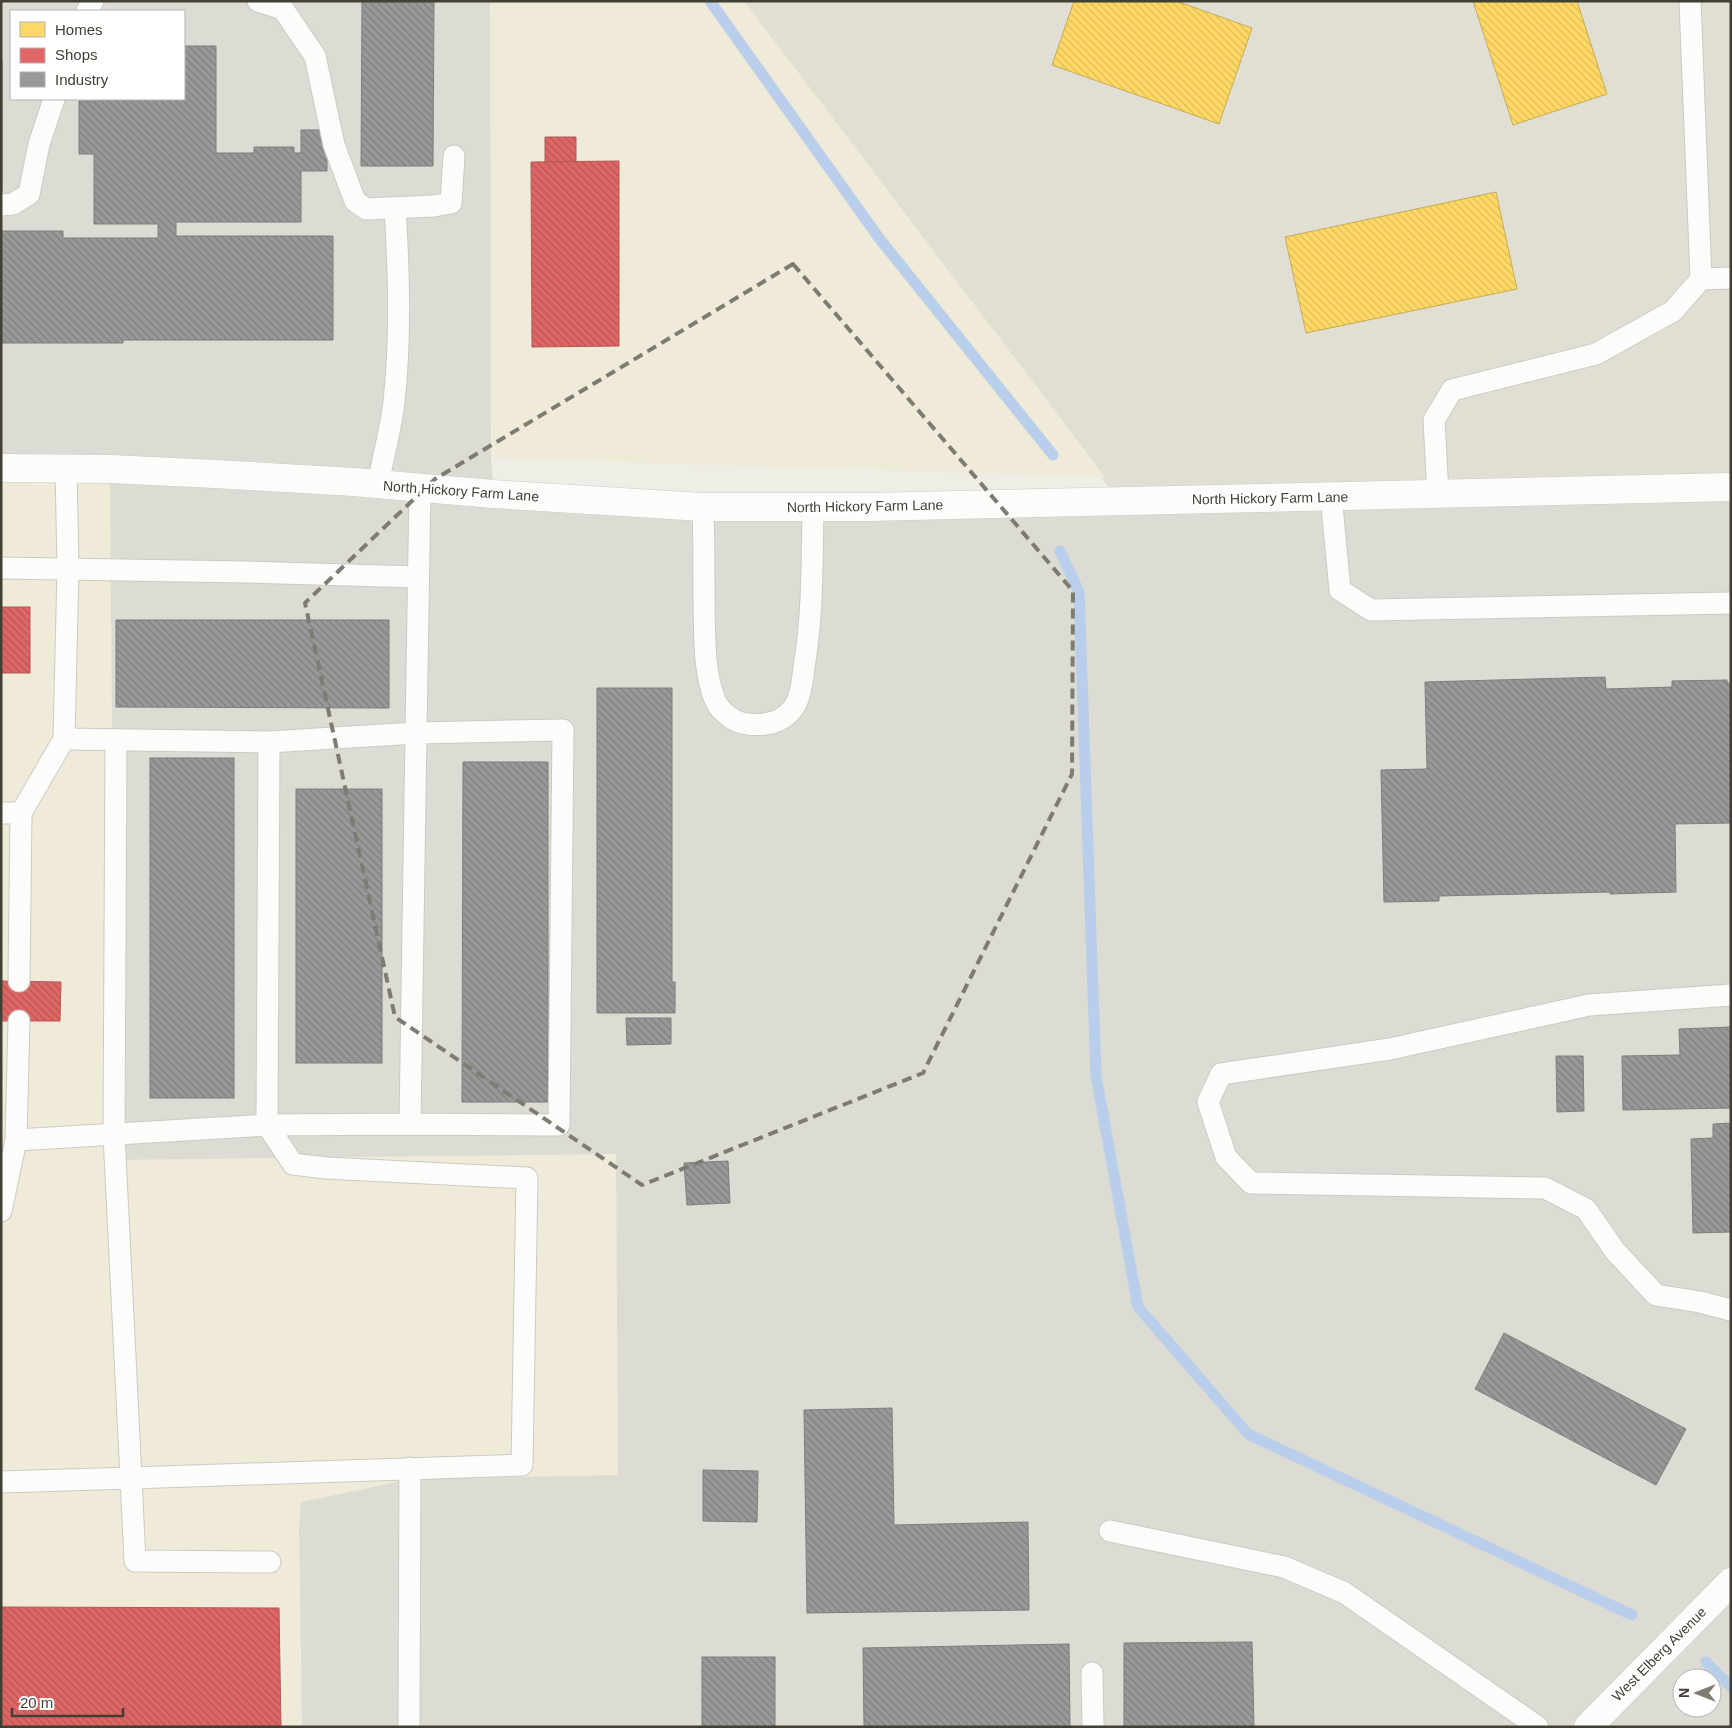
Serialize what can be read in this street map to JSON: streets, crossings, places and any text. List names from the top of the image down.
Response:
{
  "streets": {
    "street": ["North Hickory Farm Lane", "West Elberg Avenue"]
  },
  "legend": ["Homes", "Shops", "Industry"],
  "scale_bar": "20 m",
  "north": "left"
}
